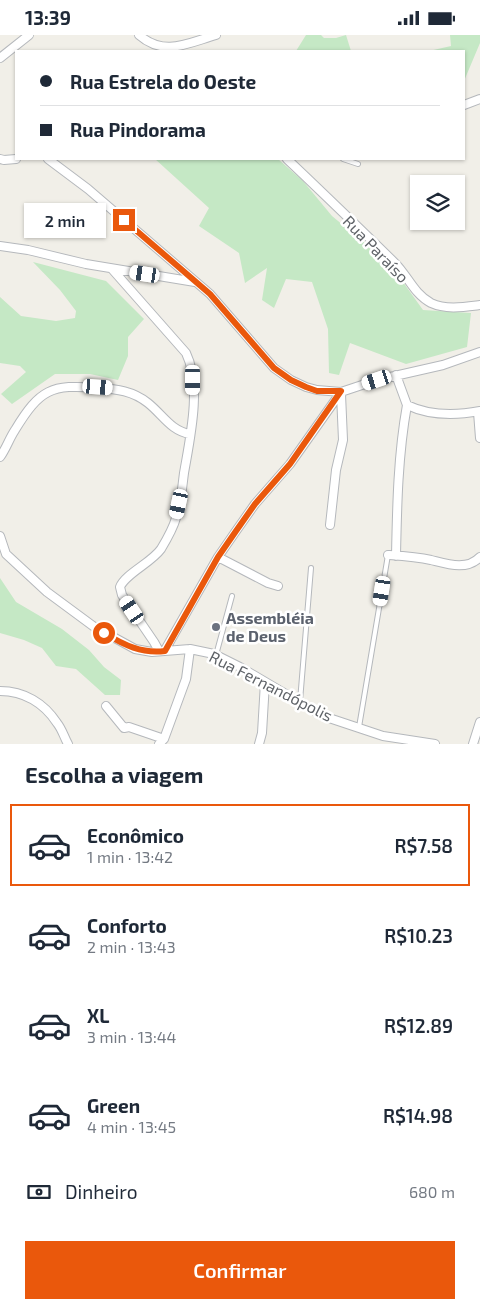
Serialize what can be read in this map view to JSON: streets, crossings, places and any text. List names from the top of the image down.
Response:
{
  "streets": {
    "street": ["Rua Paraíso", "Rua Fernandópolis"]
  },
  "places": ["Assembléia de Deus"],
  "page": {
    "status": "13:39",
    "banner": ["Rua Estrela do Oeste", "Rua Pindorama"],
    "bubble": "2 min",
    "heading": "Escolha a viagem",
    "list": [
      {
        "name": "Econômico",
        "note": "1 min · 13:42",
        "value": "R$7.58"
      },
      {
        "name": "Conforto",
        "note": "2 min · 13:43",
        "value": "R$10.23"
      },
      {
        "name": "XL",
        "note": "3 min · 13:44",
        "value": "R$12.89"
      },
      {
        "name": "Green",
        "note": "4 min · 13:45",
        "value": "R$14.98"
      }
    ],
    "pay": ["Dinheiro", "680 m"],
    "buttons": "Confirmar"
  }
}
